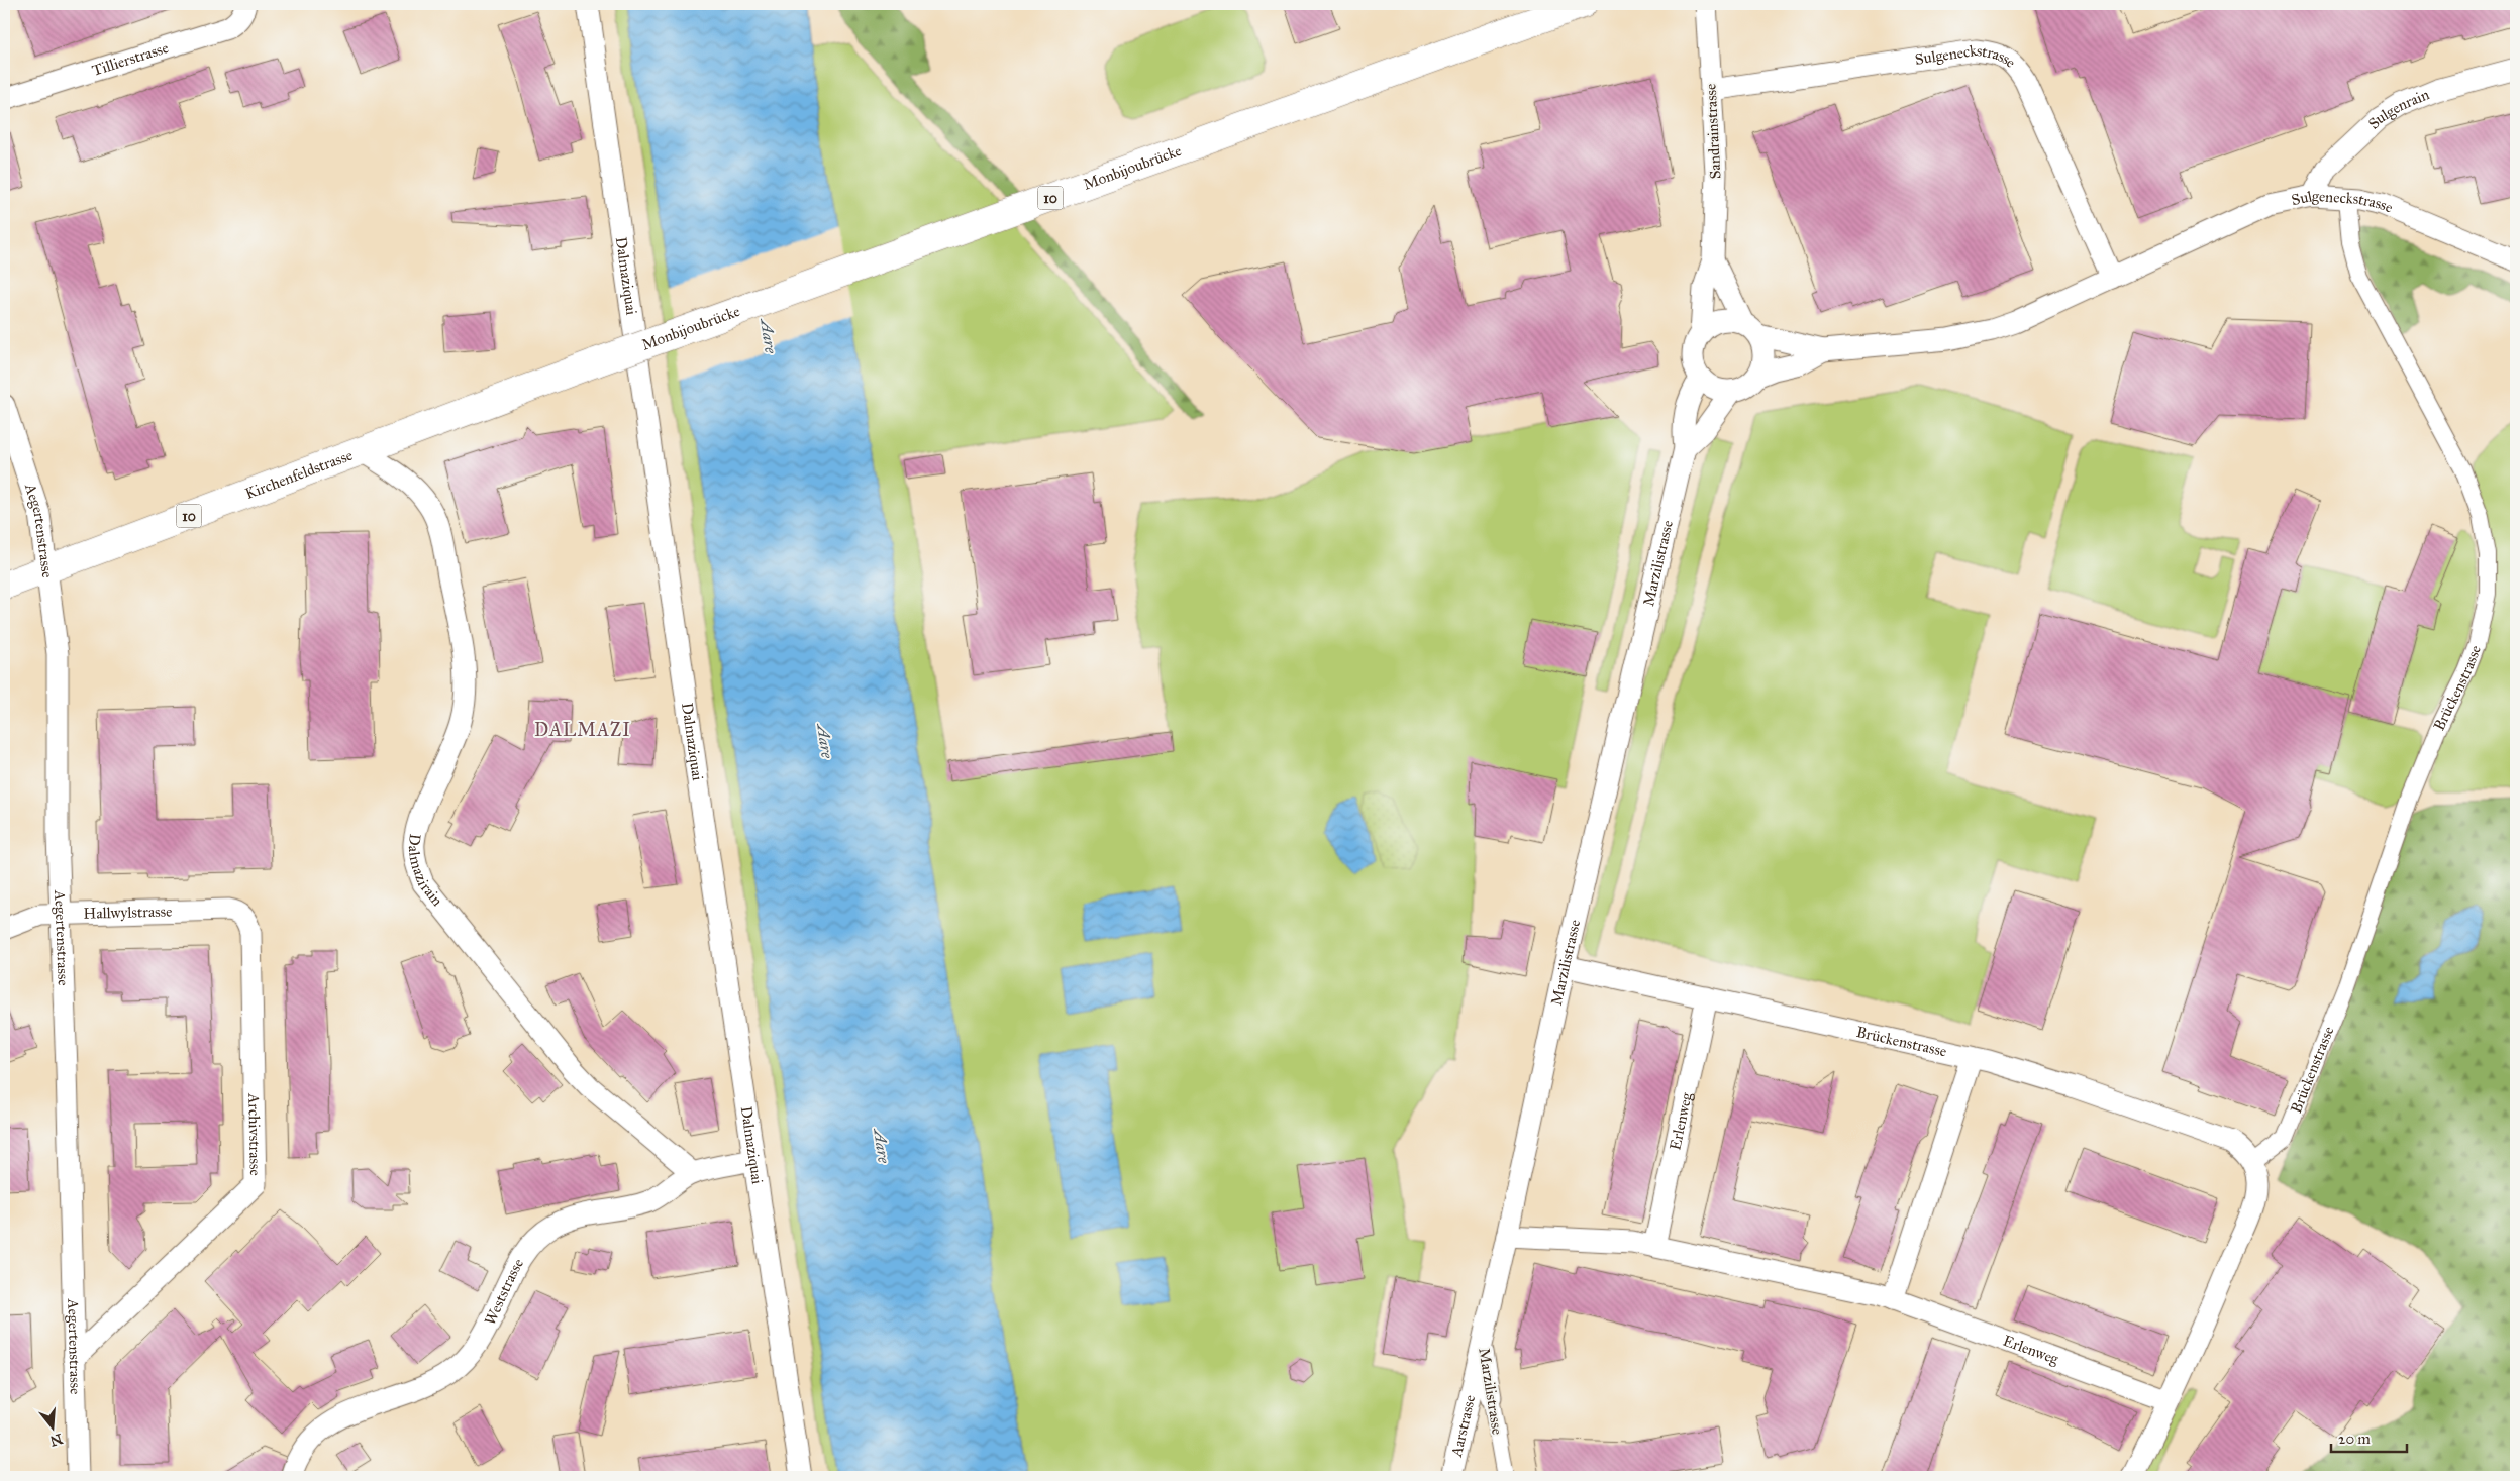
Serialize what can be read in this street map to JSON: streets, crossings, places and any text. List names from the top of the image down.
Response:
{
  "streets": {
    "main road": ["Monbijoubrücke", "10", "Kirchenfeldstrasse"],
    "street": [
      "Tillierstrasse",
      "Sulgeneckstrasse",
      "Sulgenrain",
      "Sandrainstrasse",
      "Dalmaziquai",
      "Aegertenstrasse",
      "Marzilistrasse",
      "Brückenstrasse",
      "Dalmazirain",
      "Hallwylstrasse",
      "Erlenweg",
      "Archivstrasse",
      "Weststrasse",
      "Aarstrasse"
    ]
  },
  "crossings": [
    ["Sulgeneckstrasse", "Sulgenrain"],
    ["Sulgeneckstrasse", "Sandrainstrasse"],
    ["Sulgeneckstrasse", "Marzilistrasse"],
    ["Sulgeneckstrasse", "Brückenstrasse"],
    ["Sandrainstrasse", "Marzilistrasse"],
    ["Monbijoubrücke", "Kirchenfeldstrasse"],
    ["Dalmaziquai", "Weststrasse"],
    ["Kirchenfeldstrasse", "Aegertenstrasse"],
    ["Kirchenfeldstrasse", "Dalmazirain"],
    ["Aegertenstrasse", "Hallwylstrasse"],
    ["Aegertenstrasse", "Archivstrasse"],
    ["Marzilistrasse", "Brückenstrasse"],
    ["Marzilistrasse", "Erlenweg"],
    ["Marzilistrasse", "Aarstrasse"],
    ["Brückenstrasse", "Erlenweg"],
    ["Dalmazirain", "Weststrasse"],
    ["Hallwylstrasse", "Archivstrasse"]
  ],
  "districts": ["DALMAZI"],
  "water": ["Aare"],
  "scale_bar": "20 m",
  "north": "bottom"
}
